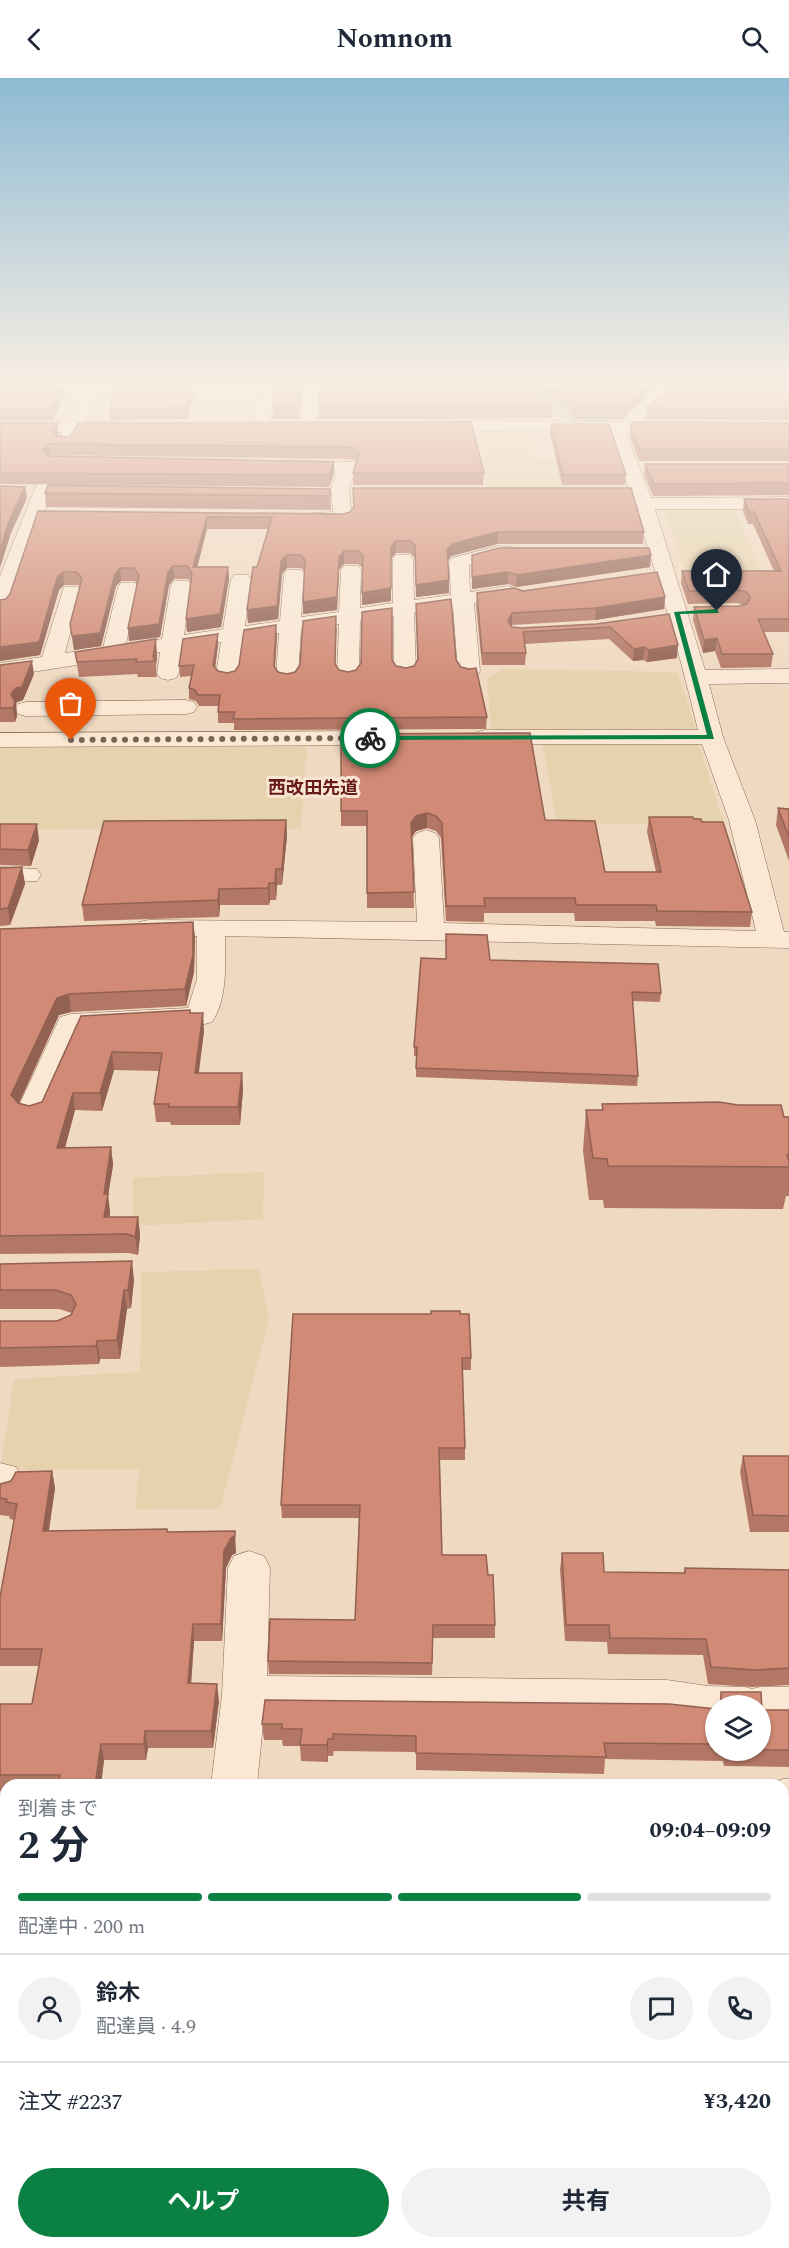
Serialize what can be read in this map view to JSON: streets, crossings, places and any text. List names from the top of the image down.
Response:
{
  "districts": ["西改田先道"],
  "page": {
    "header": "Nomnom",
    "heading": ["2 分", "到着まで", "09:04–09:09"],
    "panel": [
      "鈴木",
      "配達員 · 4.9",
      "注文 #2237",
      "¥3,420"
    ],
    "bar": "配達中 · 200 m",
    "buttons": ["ヘルプ", "共有"]
  }
}
